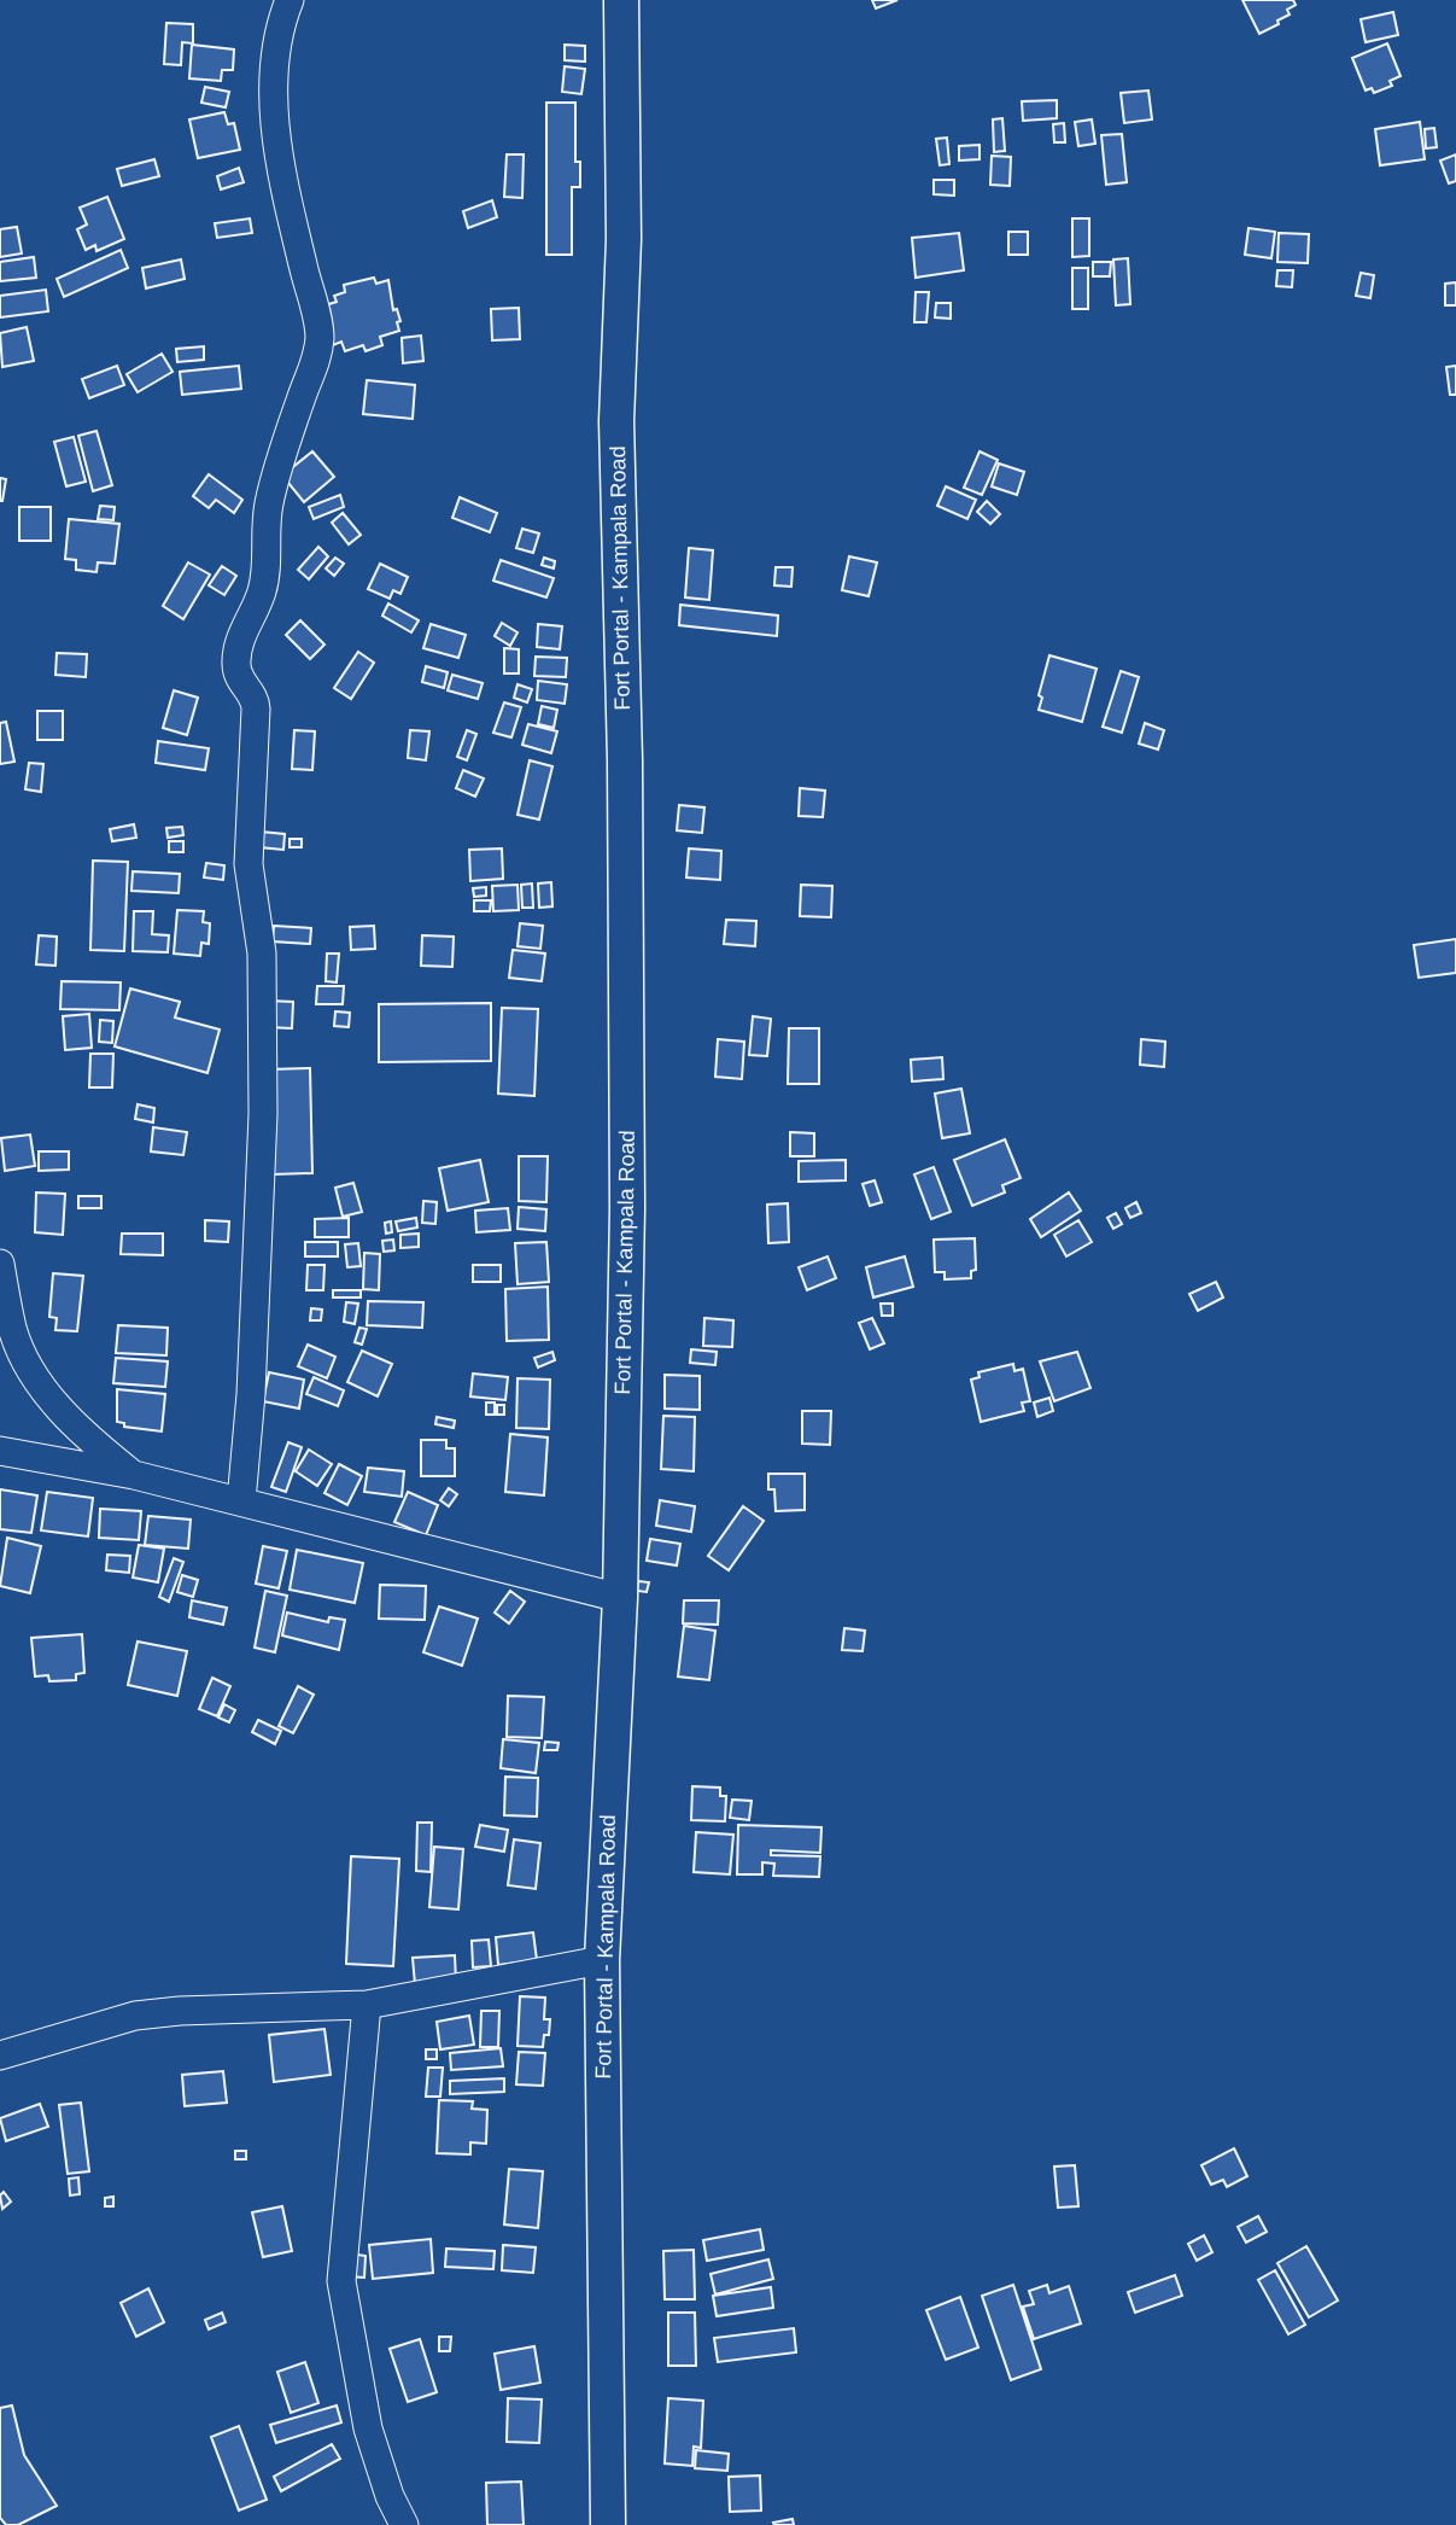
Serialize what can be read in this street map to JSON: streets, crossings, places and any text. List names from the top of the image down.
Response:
{
  "streets": {
    "main road": ["Fort Portal - Kampala Road"]
  }
}
